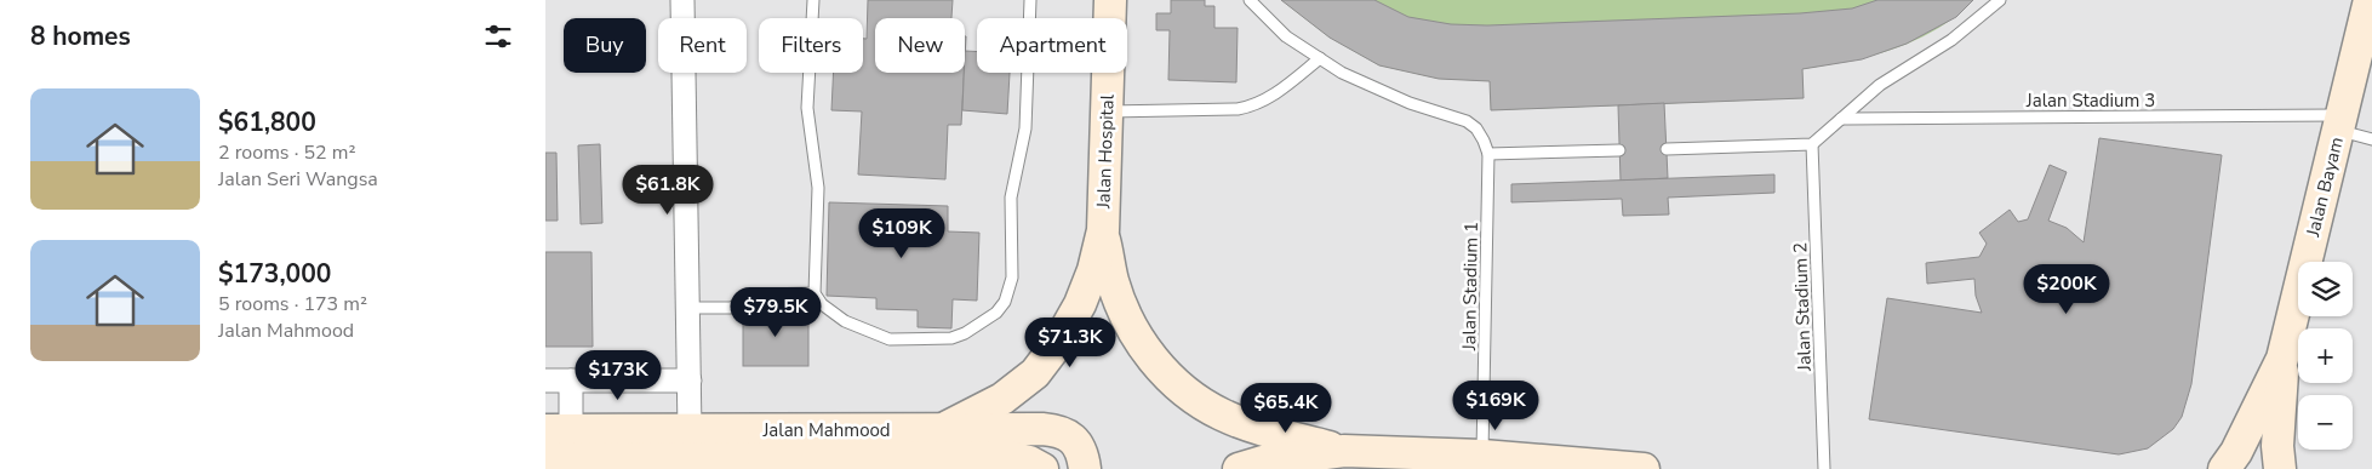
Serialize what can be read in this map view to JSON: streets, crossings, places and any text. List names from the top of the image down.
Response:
{
  "streets": {
    "main road": ["Jalan Hospital", "Jalan Bayam", "Jalan Mahmood"],
    "lane": ["Jalan Stadium 3", "Jalan Stadium 1", "Jalan Stadium 2"]
  },
  "crossings": [
    ["Jalan Stadium 3", "Jalan Bayam"],
    ["Jalan Hospital", "Jalan Mahmood"]
  ],
  "page": {
    "heading": "8 homes",
    "chip": [
      "Buy",
      "Rent",
      "Filters",
      "New",
      "Apartment"
    ],
    "list": [
      {
        "name": "$61,800",
        "note": "2 rooms · 52 m² · Jalan Seri Wangsa"
      },
      {
        "name": "$173,000",
        "note": "5 rooms · 173 m² · Jalan Mahmood"
      }
    ],
    "price": [
      "$61.8K",
      "$109K",
      "$200K",
      "$79.5K",
      "$71.3K",
      "$173K",
      "$169K",
      "$65.4K"
    ],
    "map_buttons": ["+", "−"]
  }
}
